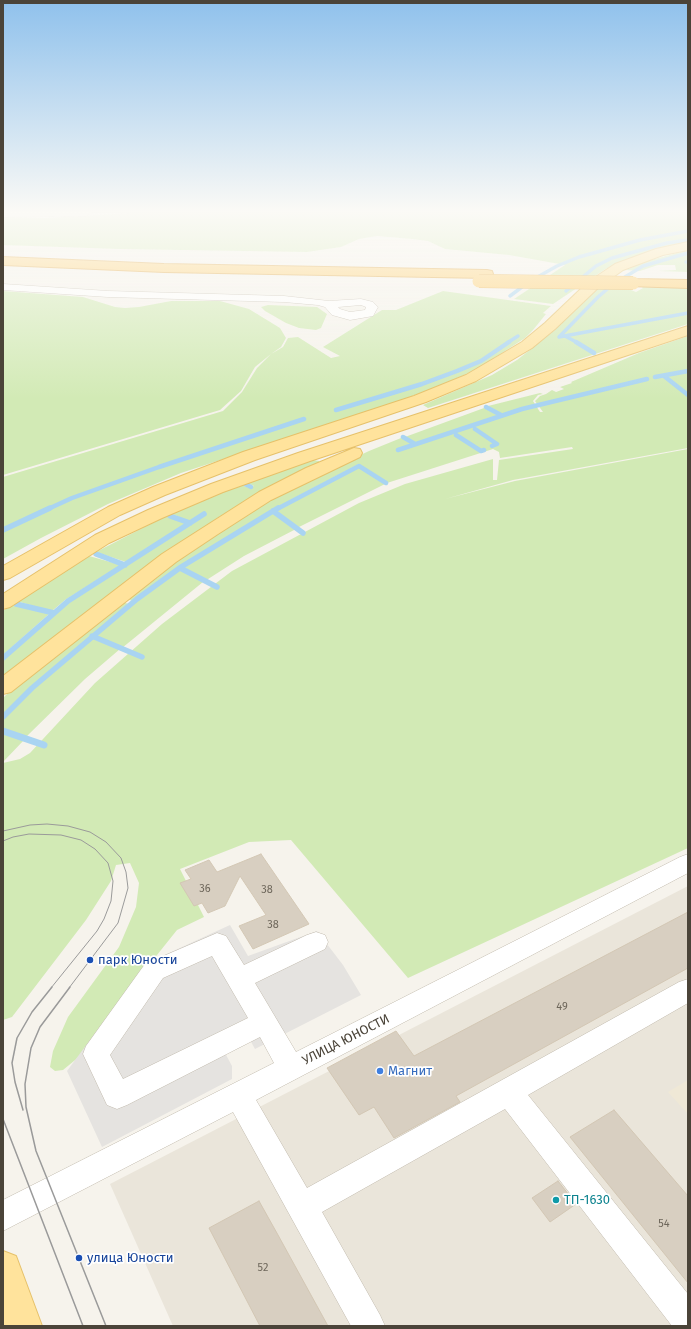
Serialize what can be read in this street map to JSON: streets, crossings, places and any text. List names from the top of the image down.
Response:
{
  "streets": {
    "street": ["УЛИЦА ЮНОСТИ"]
  },
  "places": [
    "парк Юности",
    "Магнит",
    "ТП-1630",
    "улица Юности"
  ],
  "house_numbers": [
    "36",
    "38",
    "38",
    "49",
    "54",
    "52"
  ]
}
